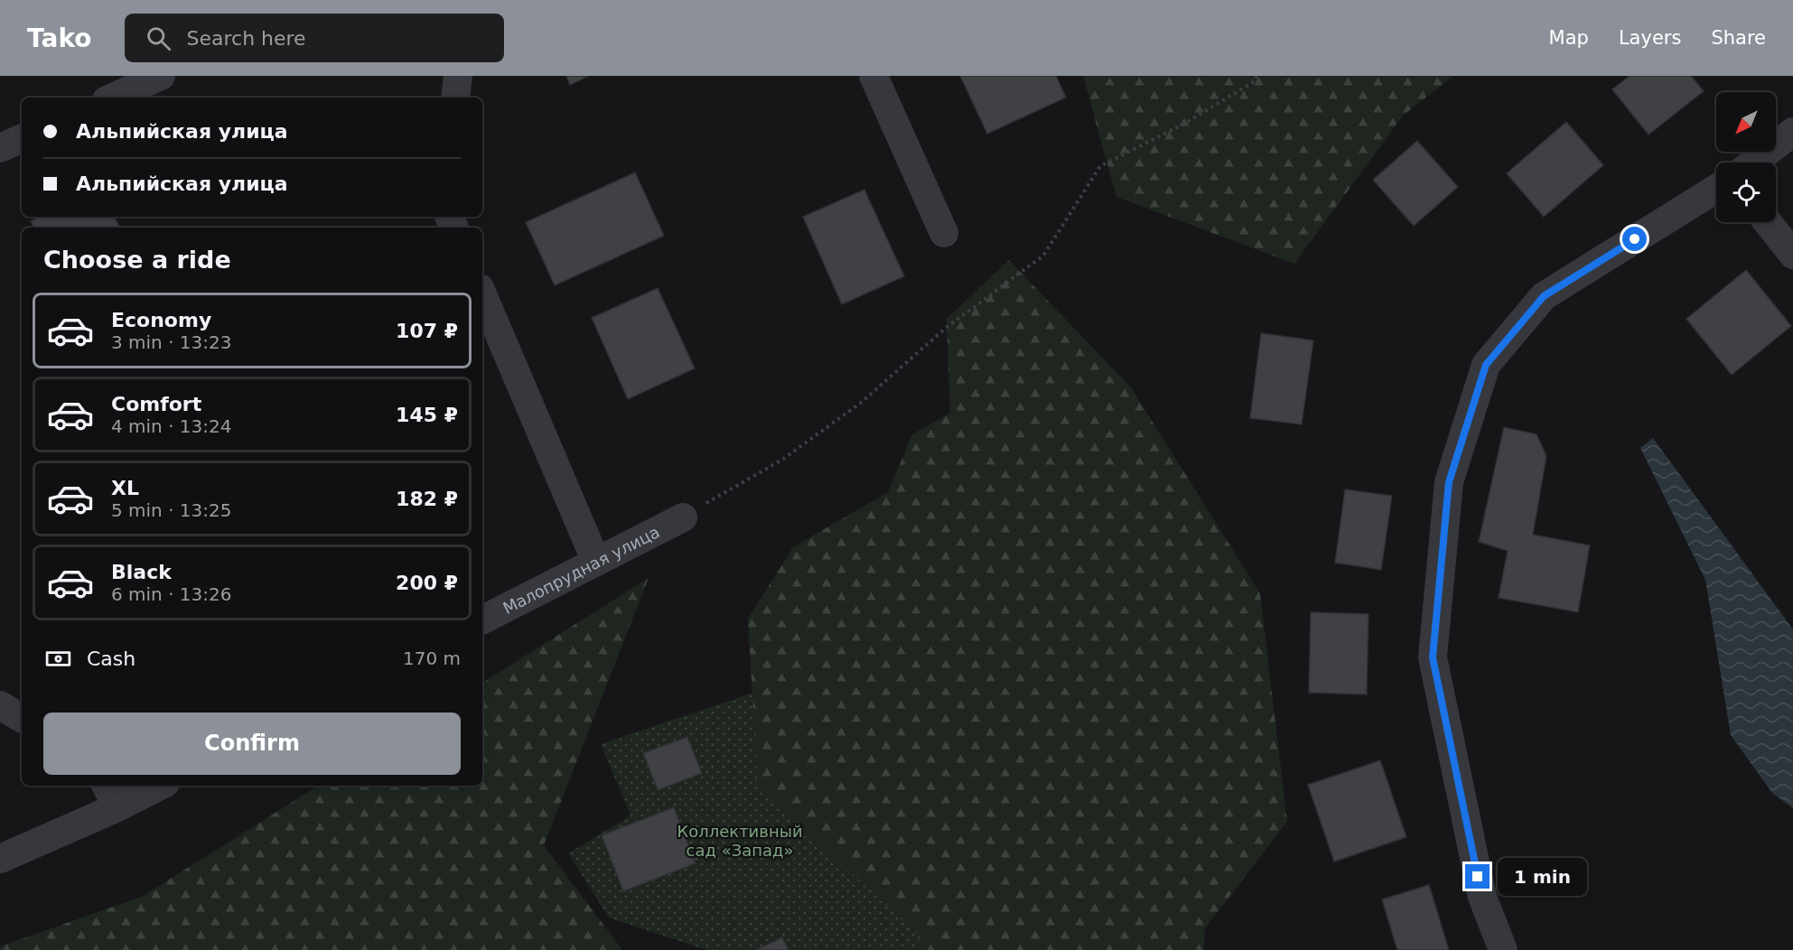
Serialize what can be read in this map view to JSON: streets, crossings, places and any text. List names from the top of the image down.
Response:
{
  "streets": {
    "street": ["Малопрудная улица"]
  },
  "parks": ["Коллективный сад «Запад»"],
  "north": "bottom left",
  "page": {
    "header": "Tako",
    "search": "Search here",
    "nav": ["Map", "Layers", "Share"],
    "banner": ["Альпийская улица", "Альпийская улица"],
    "heading": "Choose a ride",
    "list": [
      {
        "name": "Economy",
        "note": "3 min · 13:23",
        "value": "107 ₽"
      },
      {
        "name": "Comfort",
        "note": "4 min · 13:24",
        "value": "145 ₽"
      },
      {
        "name": "XL",
        "note": "5 min · 13:25",
        "value": "182 ₽"
      },
      {
        "name": "Black",
        "note": "6 min · 13:26",
        "value": "200 ₽"
      }
    ],
    "pay": ["Cash", "170 m"],
    "buttons": "Confirm",
    "bubble": "1 min"
  }
}
